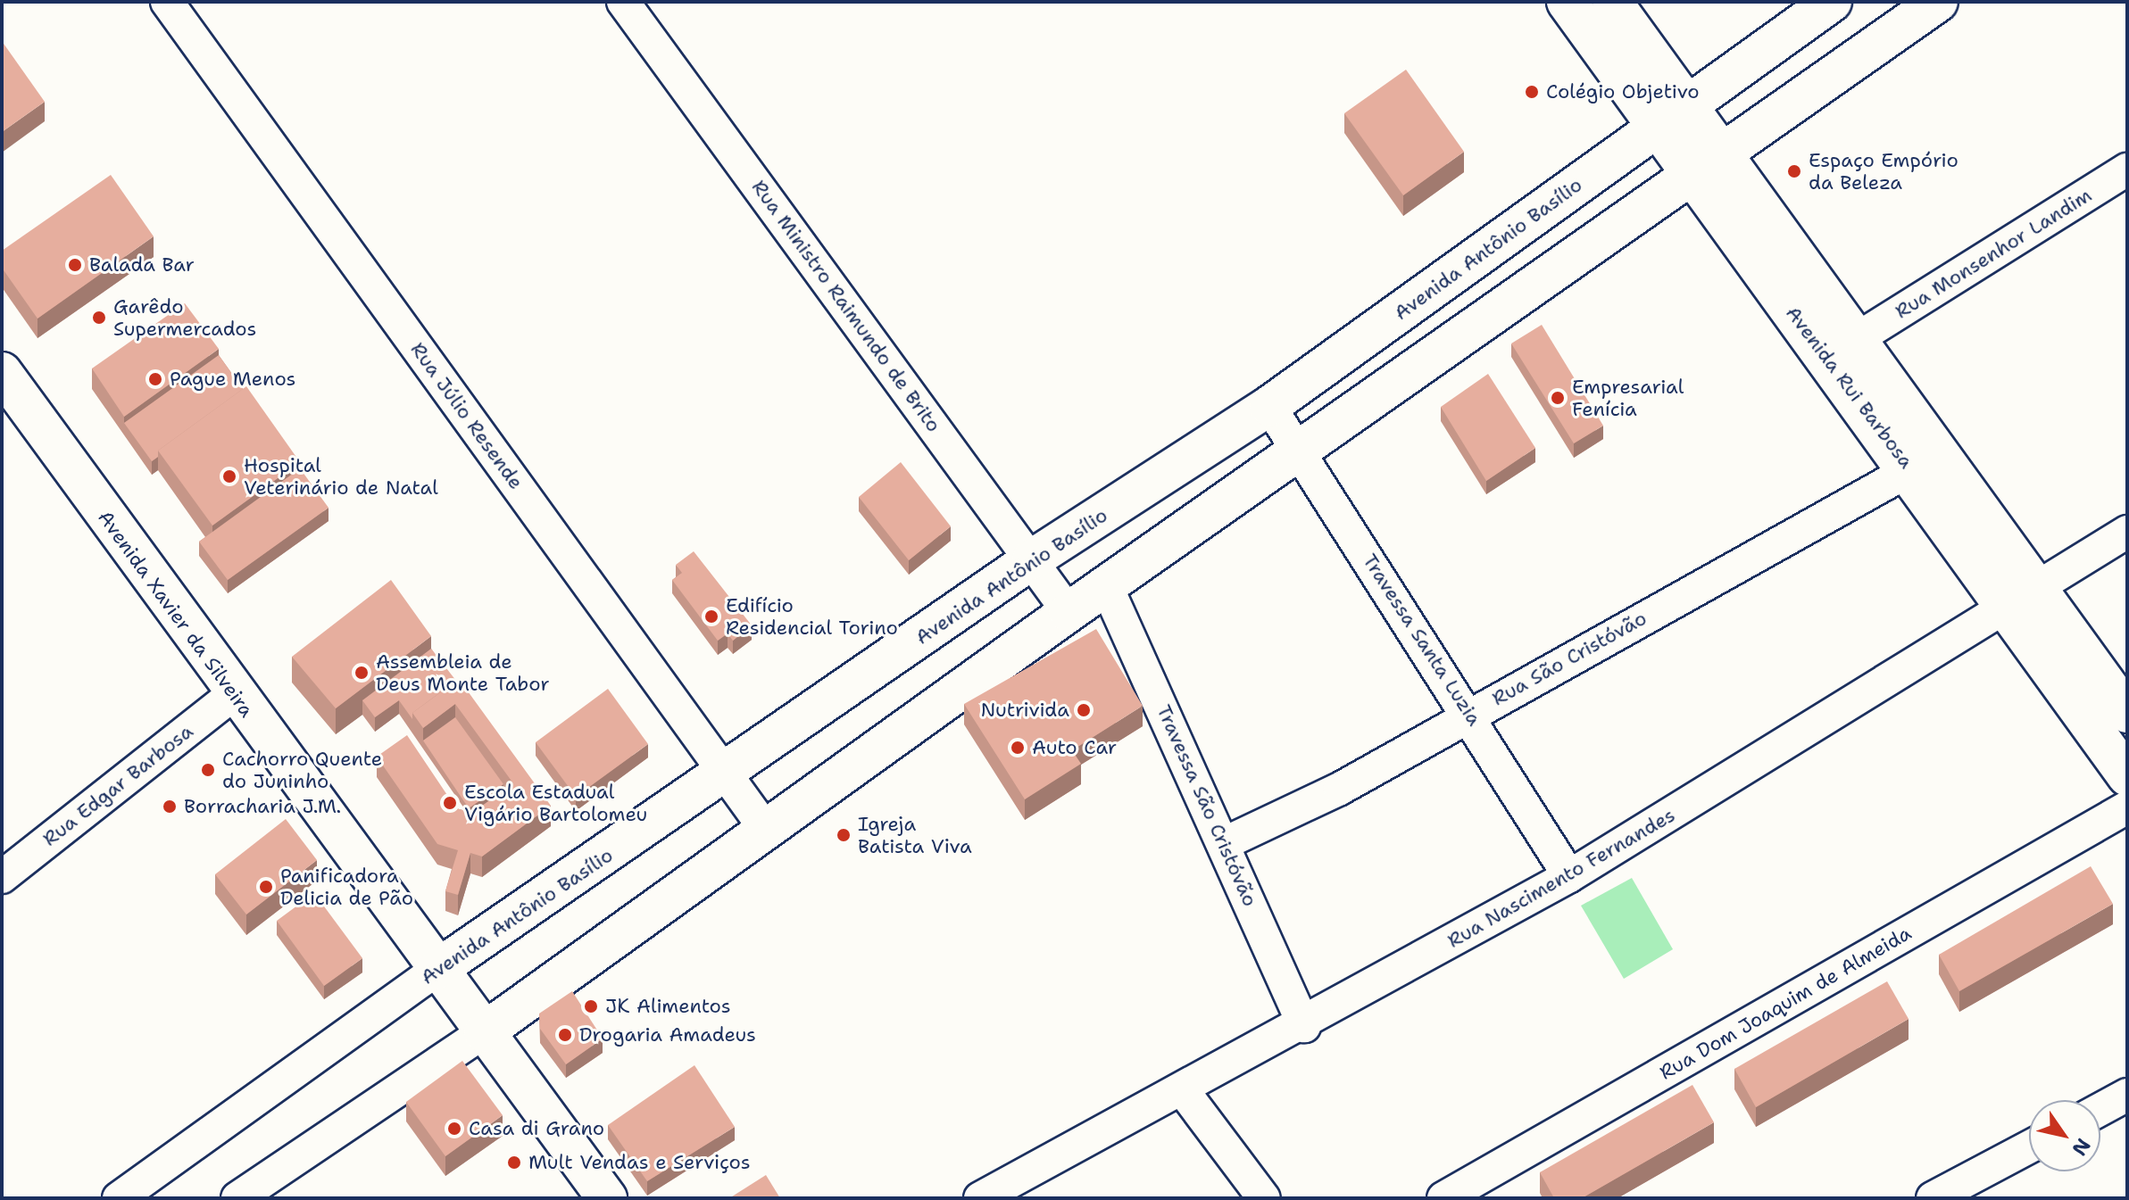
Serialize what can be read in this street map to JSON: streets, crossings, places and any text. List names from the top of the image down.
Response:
{
  "streets": {
    "main road": ["Avenida Antônio Basílio", "Avenida Rui Barbosa", "Avenida Xavier da Silveira"],
    "street": [
      "Rua Monsenhor Landim",
      "Rua Ministro Raimundo de Brito",
      "Rua Júlio Resende",
      "Travessa Santa Luzia",
      "Rua São Cristóvão",
      "Rua Edgar Barbosa",
      "Travessa São Cristóvão",
      "Rua Nascimento Fernandes",
      "Rua Dom Joaquim de Almeida"
    ]
  },
  "crossings": [
    ["Avenida Antônio Basílio", "Rua Ministro Raimundo de Brito"],
    ["Avenida Antônio Basílio", "Avenida Rui Barbosa"],
    ["Avenida Antônio Basílio", "Rua Júlio Resende"],
    ["Avenida Antônio Basílio", "Avenida Xavier da Silveira"],
    ["Avenida Antônio Basílio", "Travessa Santa Luzia"],
    ["Rua Monsenhor Landim", "Avenida Rui Barbosa"],
    ["Avenida Rui Barbosa", "Rua São Cristóvão"],
    ["Avenida Rui Barbosa", "Rua Nascimento Fernandes"],
    ["Avenida Xavier da Silveira", "Rua Edgar Barbosa"],
    ["Travessa Santa Luzia", "Rua São Cristóvão"],
    ["Travessa Santa Luzia", "Rua Nascimento Fernandes"],
    ["Rua São Cristóvão", "Travessa São Cristóvão"],
    ["Travessa São Cristóvão", "Rua Nascimento Fernandes"]
  ],
  "places": [
    "Colégio Objetivo",
    "Espaço Empório da Beleza",
    "Balada Bar",
    "Garêdo Supermercados",
    "Pague Menos",
    "Empresarial Fenícia",
    "Hospital Veterinário de Natal",
    "Edifício Residencial Torino",
    "Assembleia de Deus Monte Tabor",
    "Nutrivida",
    "Auto Car",
    "Cachorro Quente do Juninho",
    "Escola Estadual Vigário Bartolomeu",
    "Borracharia J.M.",
    "Igreja Batista Viva",
    "Panificadora Delicia de Pão",
    "JK Alimentos",
    "Drogaria Amadeus",
    "Casa di Grano",
    "Mult Vendas e Serviços"
  ],
  "north": "bottom right"
}
